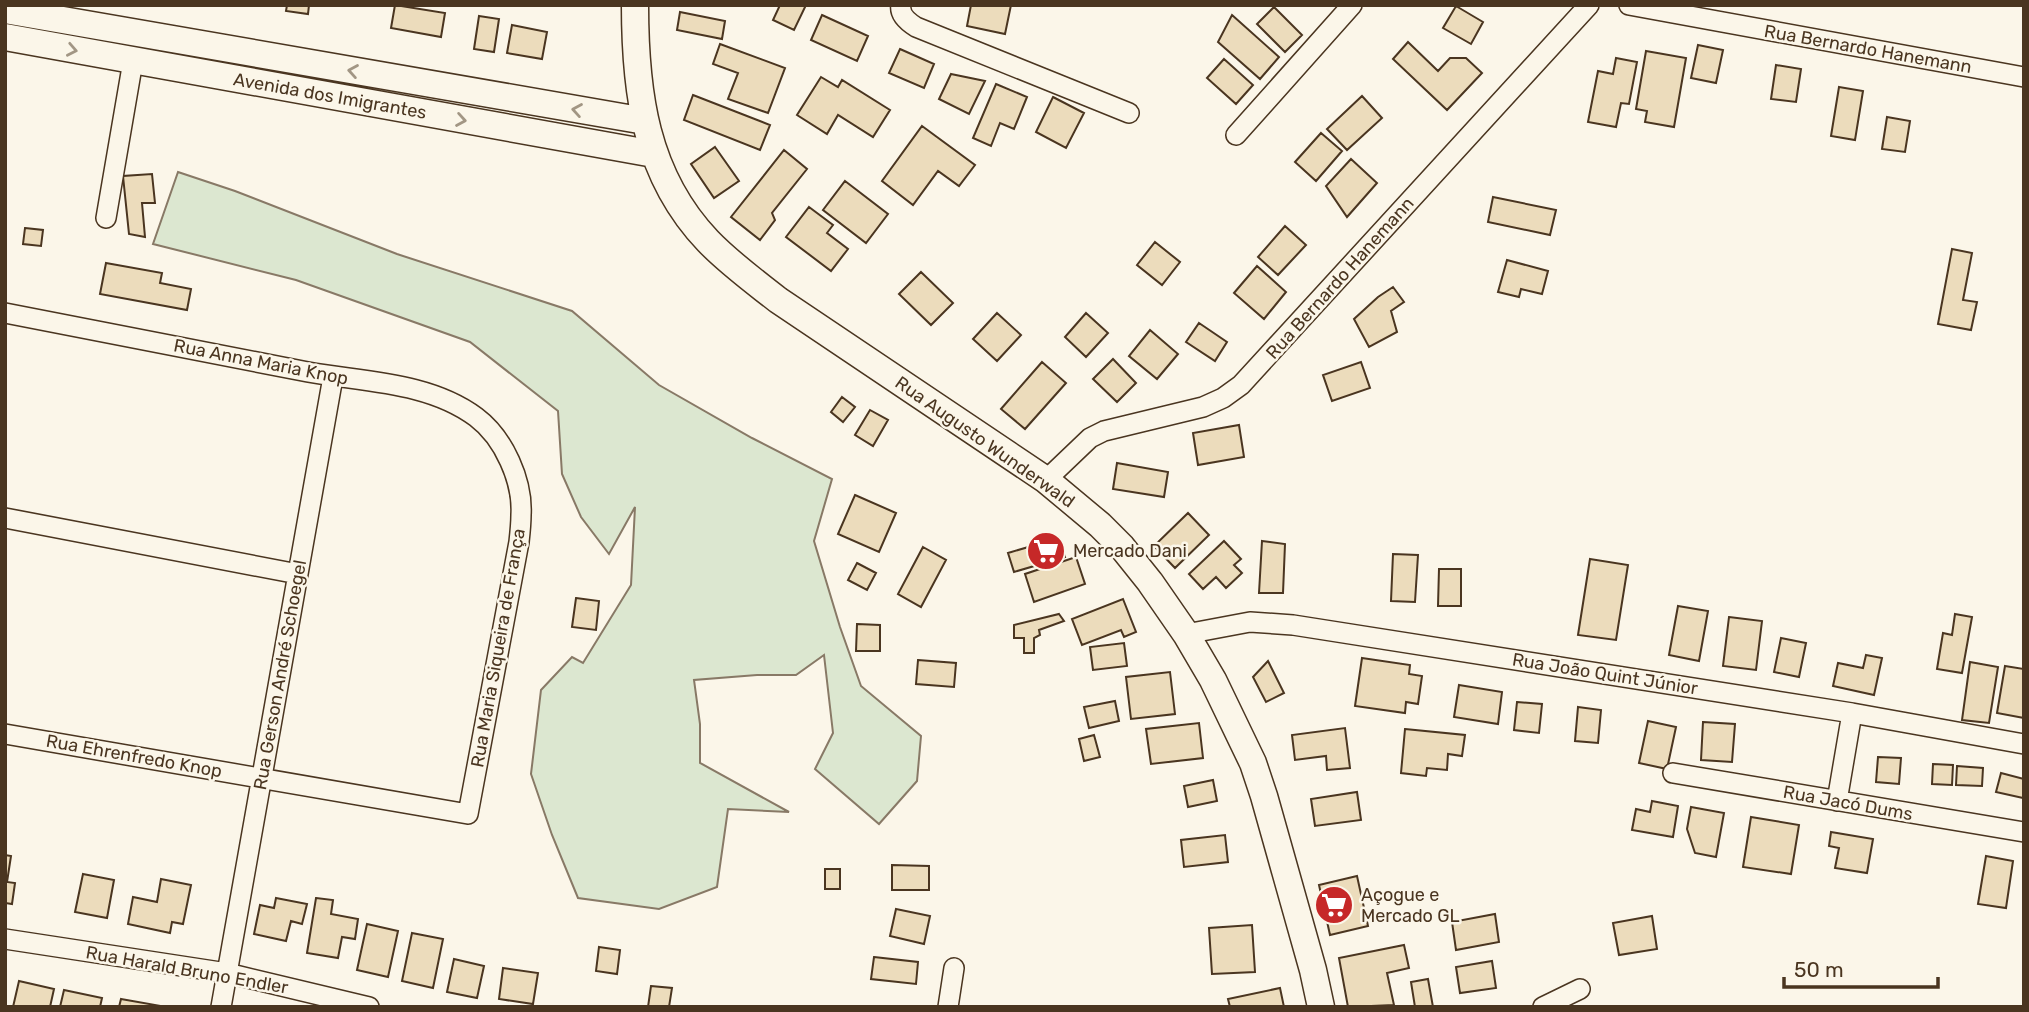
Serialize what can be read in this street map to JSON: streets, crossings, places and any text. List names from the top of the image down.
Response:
{
  "streets": {
    "main road": ["Avenida dos Imigrantes", "Rua Augusto Wunderwald"],
    "street": [
      "Rua Bernardo Hanemann",
      "Rua Anna Maria Knop",
      "Rua Maria Siqueira de França",
      "Rua João Quint Júnior",
      "Rua Gerson André Schoegel",
      "Rua Ehrenfredo Knop",
      "Rua Jacó Dums",
      "Rua Harald Bruno Endler"
    ]
  },
  "crossings": [
    ["Rua Bernardo Hanemann", "Rua Augusto Wunderwald"],
    ["Avenida dos Imigrantes", "Rua Augusto Wunderwald"],
    ["Rua Anna Maria Knop", "Rua Maria Siqueira de França"],
    ["Rua Anna Maria Knop", "Rua Gerson André Schoegel"],
    ["Rua Augusto Wunderwald", "Rua João Quint Júnior"],
    ["Rua Maria Siqueira de França", "Rua Ehrenfredo Knop"],
    ["Rua Gerson André Schoegel", "Rua Ehrenfredo Knop"],
    ["Rua Gerson André Schoegel", "Rua Harald Bruno Endler"]
  ],
  "places": {
    "supermarket": ["Mercado Dani", "Açogue e Mercado GL"]
  },
  "scale_bar": "50 m"
}
